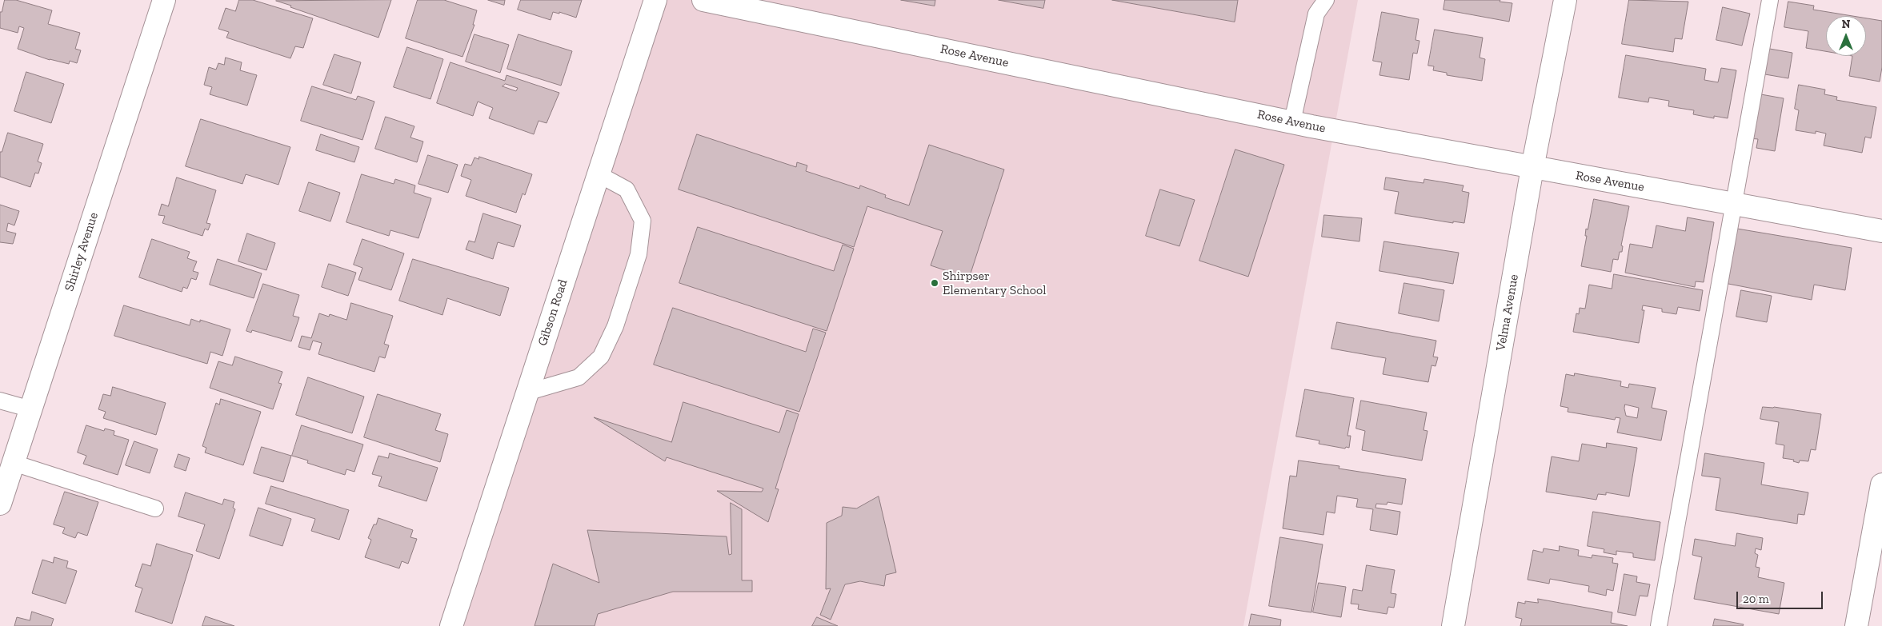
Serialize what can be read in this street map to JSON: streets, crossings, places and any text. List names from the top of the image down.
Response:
{
  "streets": {
    "street": [
      "Rose Avenue",
      "Shirley Avenue",
      "Gibson Road",
      "Velma Avenue"
    ]
  },
  "crossings": [
    ["Rose Avenue", "Velma Avenue"]
  ],
  "places": ["Shirpser Elementary School"],
  "scale_bar": "20 m",
  "north": "top"
}
